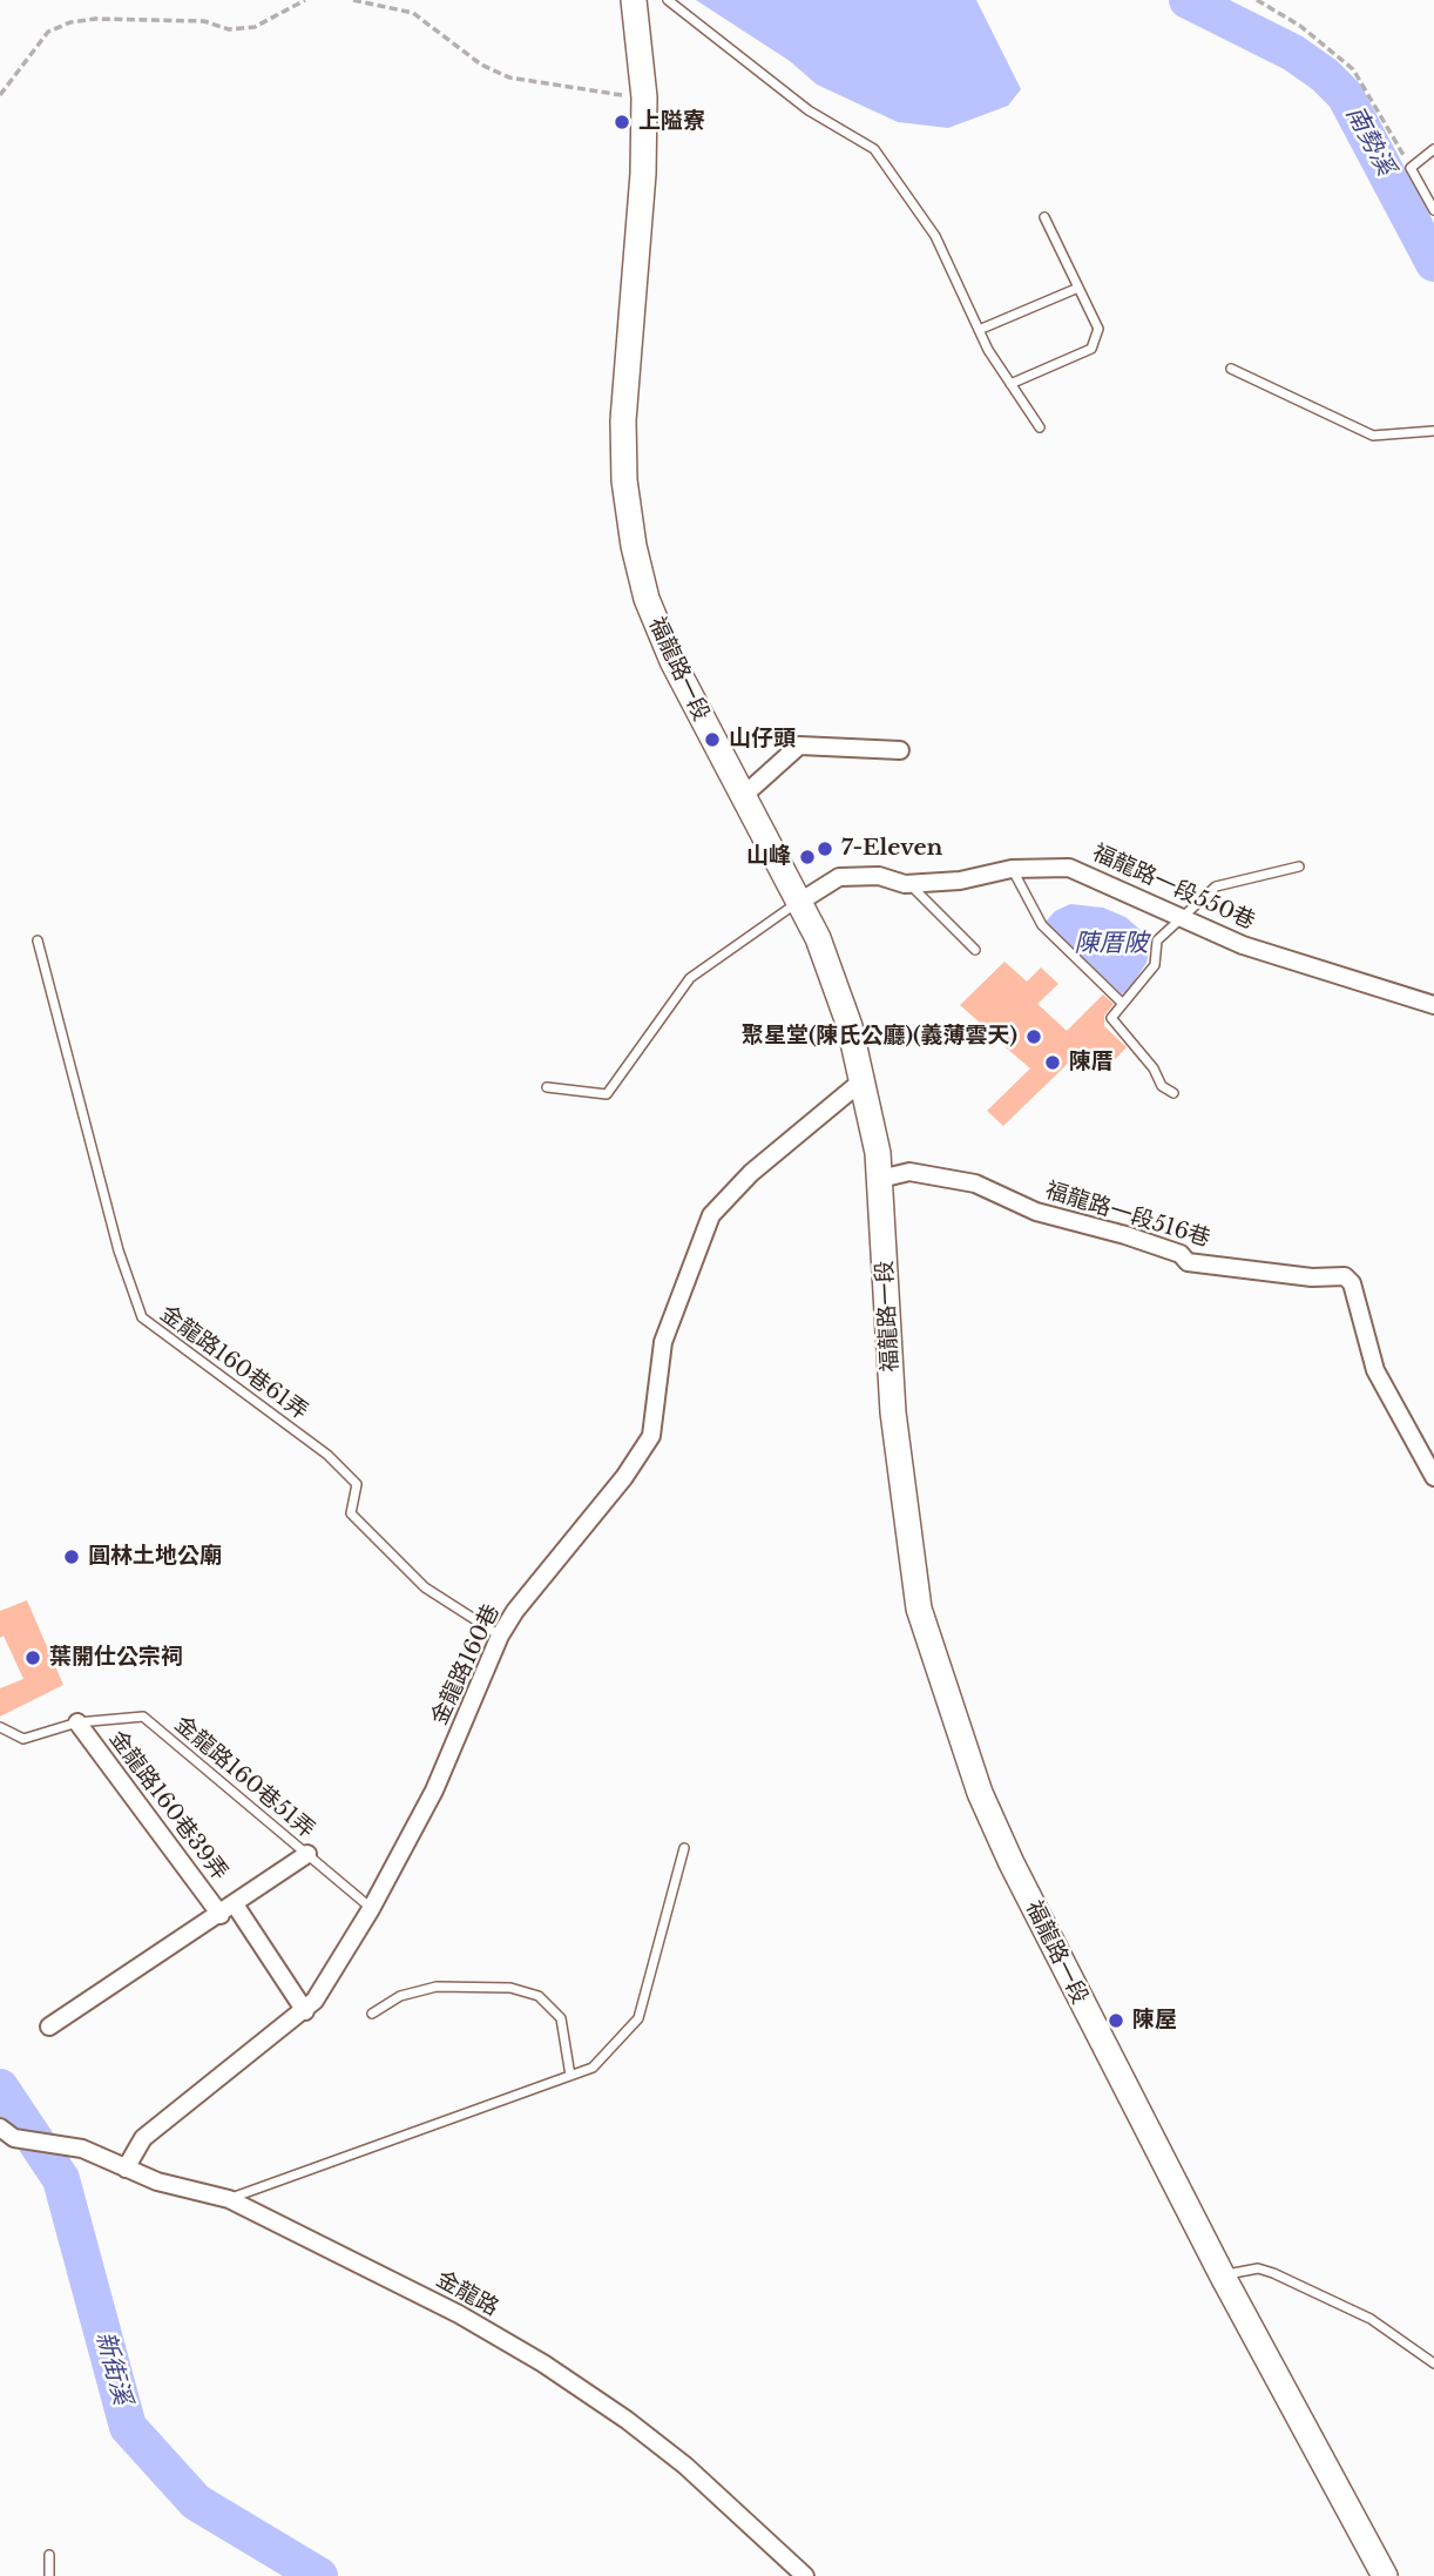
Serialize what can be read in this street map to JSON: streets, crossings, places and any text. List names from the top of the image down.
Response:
{
  "streets": {
    "main road": ["福龍路一段"],
    "street": [
      "福龍路一段550巷",
      "福龍路一段516巷",
      "金龍路160巷",
      "金龍路160巷39弄",
      "金龍路"
    ],
    "lane": ["金龍路160巷61弄", "金龍路160巷51弄"]
  },
  "crossings": [
    ["福龍路一段", "福龍路一段550巷"],
    ["福龍路一段", "福龍路一段516巷"],
    ["福龍路一段", "金龍路160巷"],
    ["金龍路160巷61弄", "金龍路160巷"],
    ["金龍路160巷", "金龍路160巷51弄"],
    ["金龍路160巷", "金龍路160巷39弄"],
    ["金龍路160巷", "金龍路"],
    ["金龍路160巷51弄", "金龍路160巷39弄"]
  ],
  "water": ["南勢溪", "陳厝陂", "新街溪"],
  "places": [
    "上隘寮",
    "山仔頭",
    "7-Eleven",
    "山峰",
    "聚星堂(陳氏公廳)(義薄雲天)",
    "陳厝",
    "圓林土地公廟",
    "葉開仕公宗祠",
    "陳屋"
  ]
}
